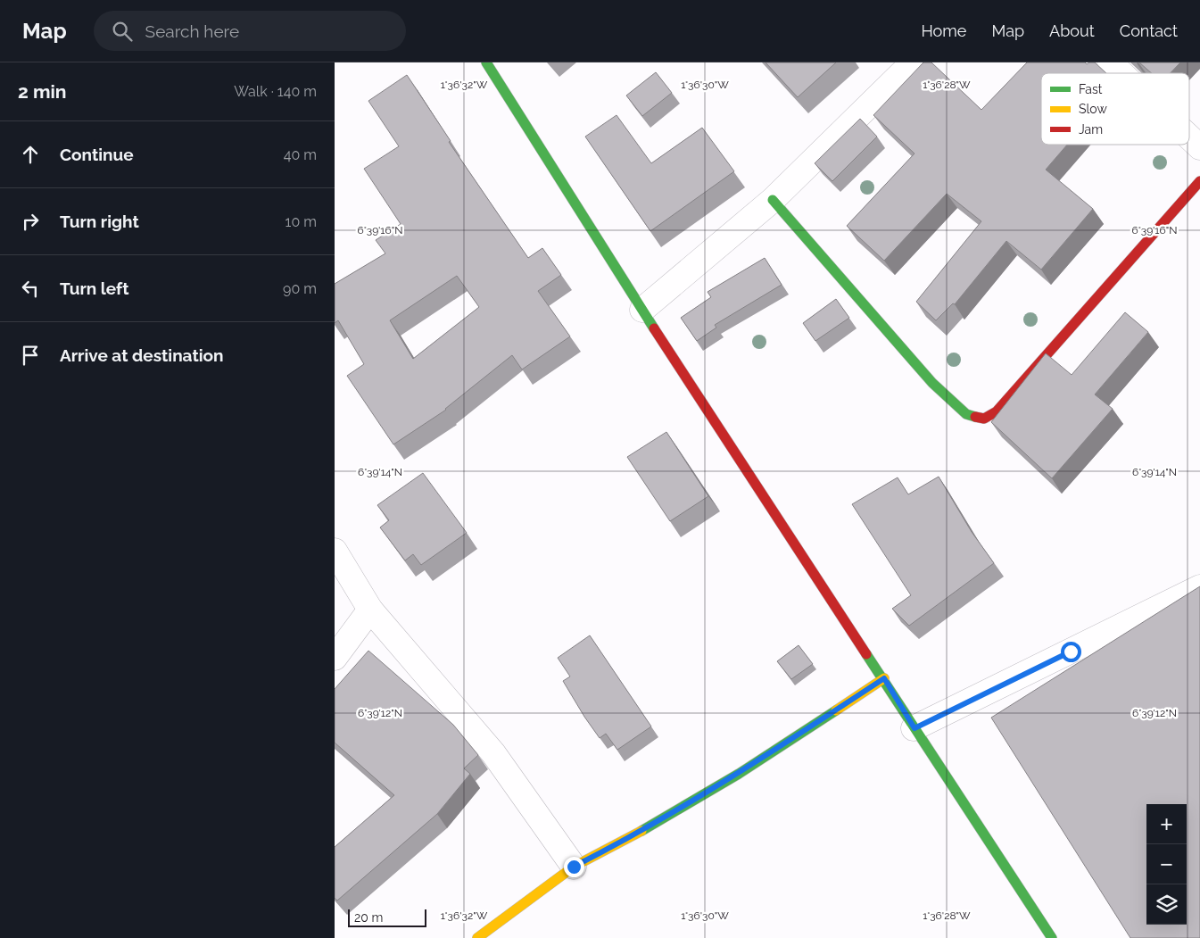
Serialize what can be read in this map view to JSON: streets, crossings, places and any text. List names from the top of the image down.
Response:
{
  "legend": ["Fast", "Slow", "Jam"],
  "scale_bar": "20 m",
  "page": {
    "header": "Map",
    "search": "Search here",
    "nav": [
      "Home",
      "Map",
      "About",
      "Contact"
    ],
    "heading": ["2 min", "Walk · 140 m"],
    "list": [
      ["Continue", "40 m"],
      ["Turn right", "10 m"],
      ["Turn left", "90 m"],
      "Arrive at destination"
    ],
    "map_buttons": ["+", "−"],
    "scale": "20 m"
  },
  "coordinates": [
    "1°36'32\"W",
    "1°36'30\"W",
    "1°36'28\"W",
    "6°39'16\"N",
    "6°39'14\"N",
    "6°39'12\"N"
  ]
}
